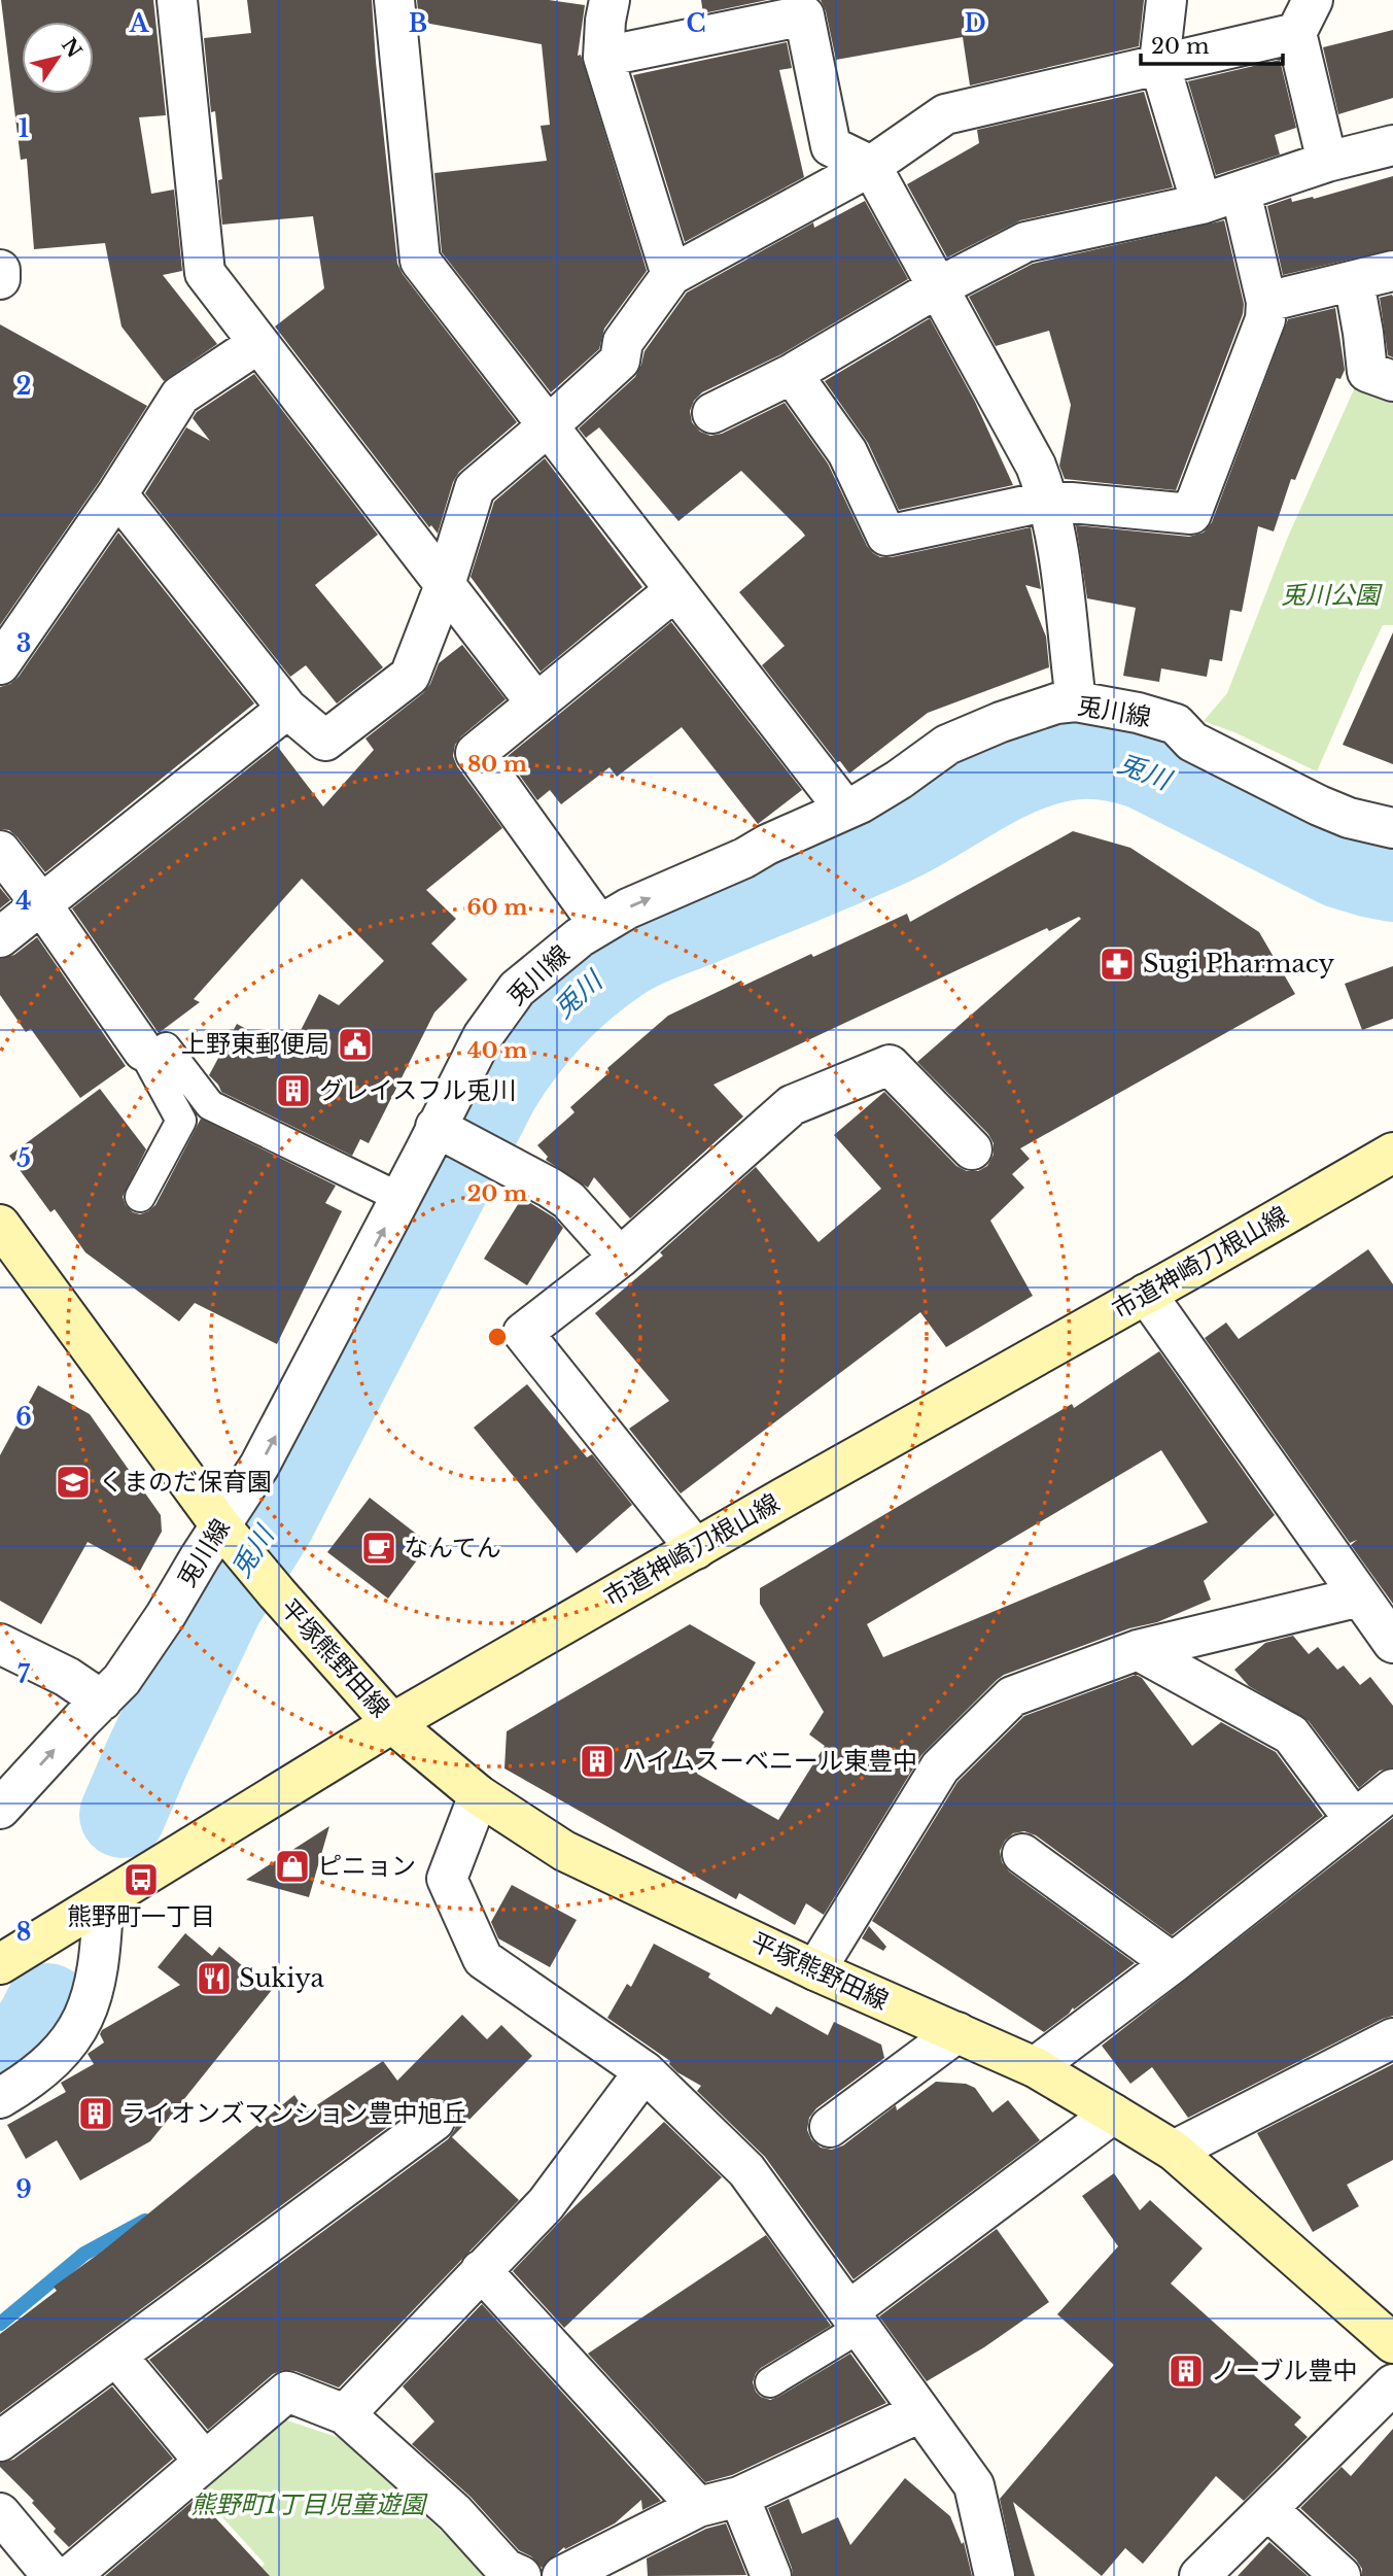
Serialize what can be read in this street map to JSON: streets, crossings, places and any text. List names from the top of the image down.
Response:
{
  "streets": {
    "street": ["兎川線", "市道神崎刀根山線", "平塚熊野田線"]
  },
  "crossings": [
    ["兎川線", "平塚熊野田線"],
    ["市道神崎刀根山線", "平塚熊野田線"]
  ],
  "one_way": ["兎川線"],
  "water": ["兎川"],
  "parks": ["兎川公園", "熊野町1丁目児童遊園"],
  "places": {
    "pharmacy": ["Sugi Pharmacy"],
    "public building": ["上野東郵便局"],
    "building": [
      "グレイスフル兎川",
      "ハイムスーベニール東豊中",
      "ライオンズマンション豊中旭丘",
      "ノーブル豊中"
    ],
    "school or university": ["くまのだ保育園"],
    "cafe": ["なんてん"],
    "shop": ["ピニョン"],
    "bus stop": ["熊野町一丁目"],
    "restaurant": ["Sukiya"]
  },
  "scale_bar": "20 m",
  "north": "top right",
  "grid": {
    "columns": [
      "A",
      "B",
      "C",
      "D"
    ],
    "rows": [
      "1",
      "2",
      "3",
      "4",
      "5",
      "6",
      "7",
      "8",
      "9"
    ]
  },
  "rings": [
    "80 m",
    "60 m",
    "40 m",
    "20 m"
  ]
}
